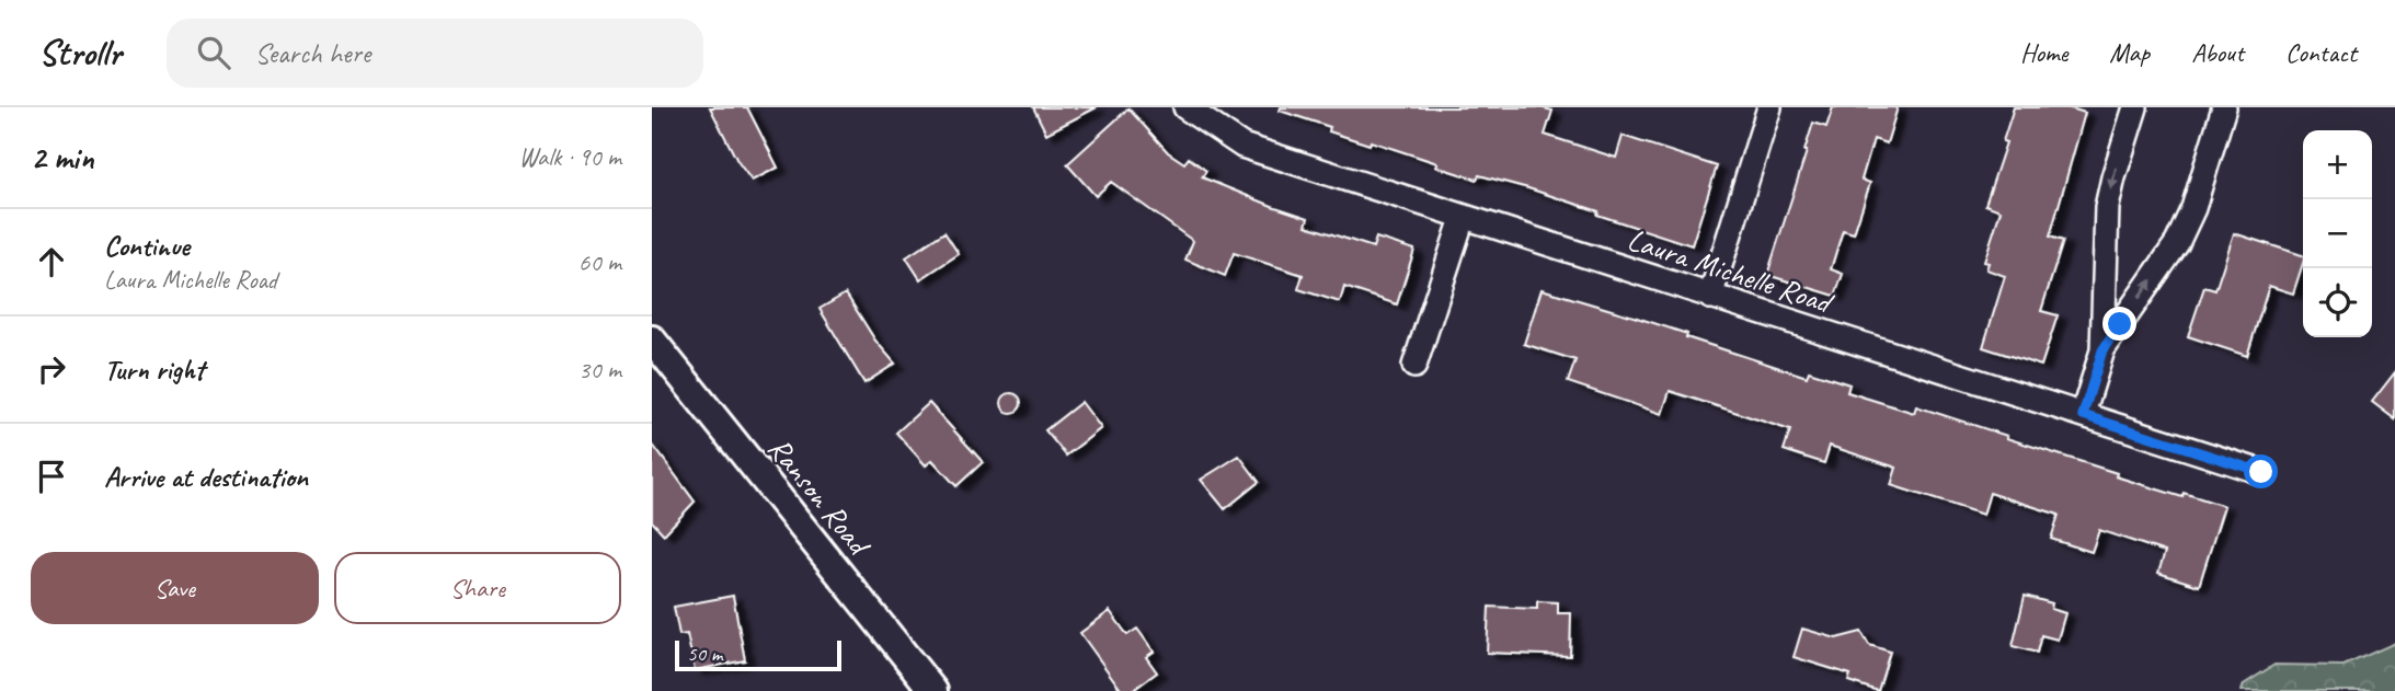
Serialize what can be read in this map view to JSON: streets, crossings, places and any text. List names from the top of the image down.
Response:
{
  "streets": {
    "street": ["Laura Michelle Road", "Ranson Road"]
  },
  "scale_bar": "50 m",
  "page": {
    "header": "Strollr",
    "search": "Search here",
    "nav": [
      "Home",
      "Map",
      "About",
      "Contact"
    ],
    "heading": ["2 min", "Walk · 90 m"],
    "map_buttons": ["+", "−"],
    "list": [
      ["Continue", "Laura Michelle Road", "60 m"],
      ["Turn right", "30 m"],
      "Arrive at destination"
    ],
    "buttons": ["Save", "Share"],
    "scale": "50 m"
  }
}
